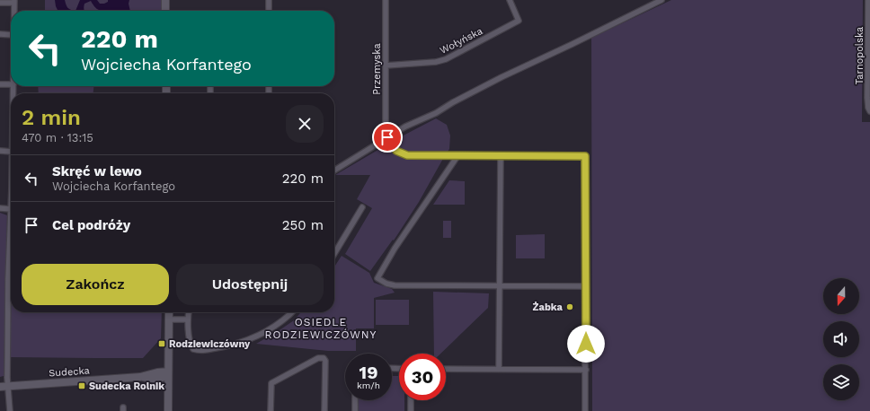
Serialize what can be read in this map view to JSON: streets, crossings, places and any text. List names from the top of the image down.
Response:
{
  "streets": {
    "street": [
      "Wołyńska",
      "Tarnopolska",
      "Przemyska",
      "Sudecka"
    ]
  },
  "crossings": [
    ["Wołyńska", "Przemyska"]
  ],
  "districts": ["OSIEDLE RODZIEWICZÓWNY"],
  "places": {
    "other": ["Żabka"],
    "transit": ["Rodziewiczówny", "Sudecka Rolnik"]
  },
  "north": "bottom",
  "page": {
    "turn": ["220 m", "Wojciecha Korfantego"],
    "heading": ["2 min", "470 m · 13:15"],
    "list": [
      {
        "name": "Skręć w lewo",
        "note": "Wojciecha Korfantego",
        "value": "220 m"
      },
      {
        "name": "Cel podróży",
        "value": "250 m"
      }
    ],
    "buttons": ["Zakończ", "Udostępnij"],
    "speed": "19 km/h",
    "limit": "30"
  }
}
